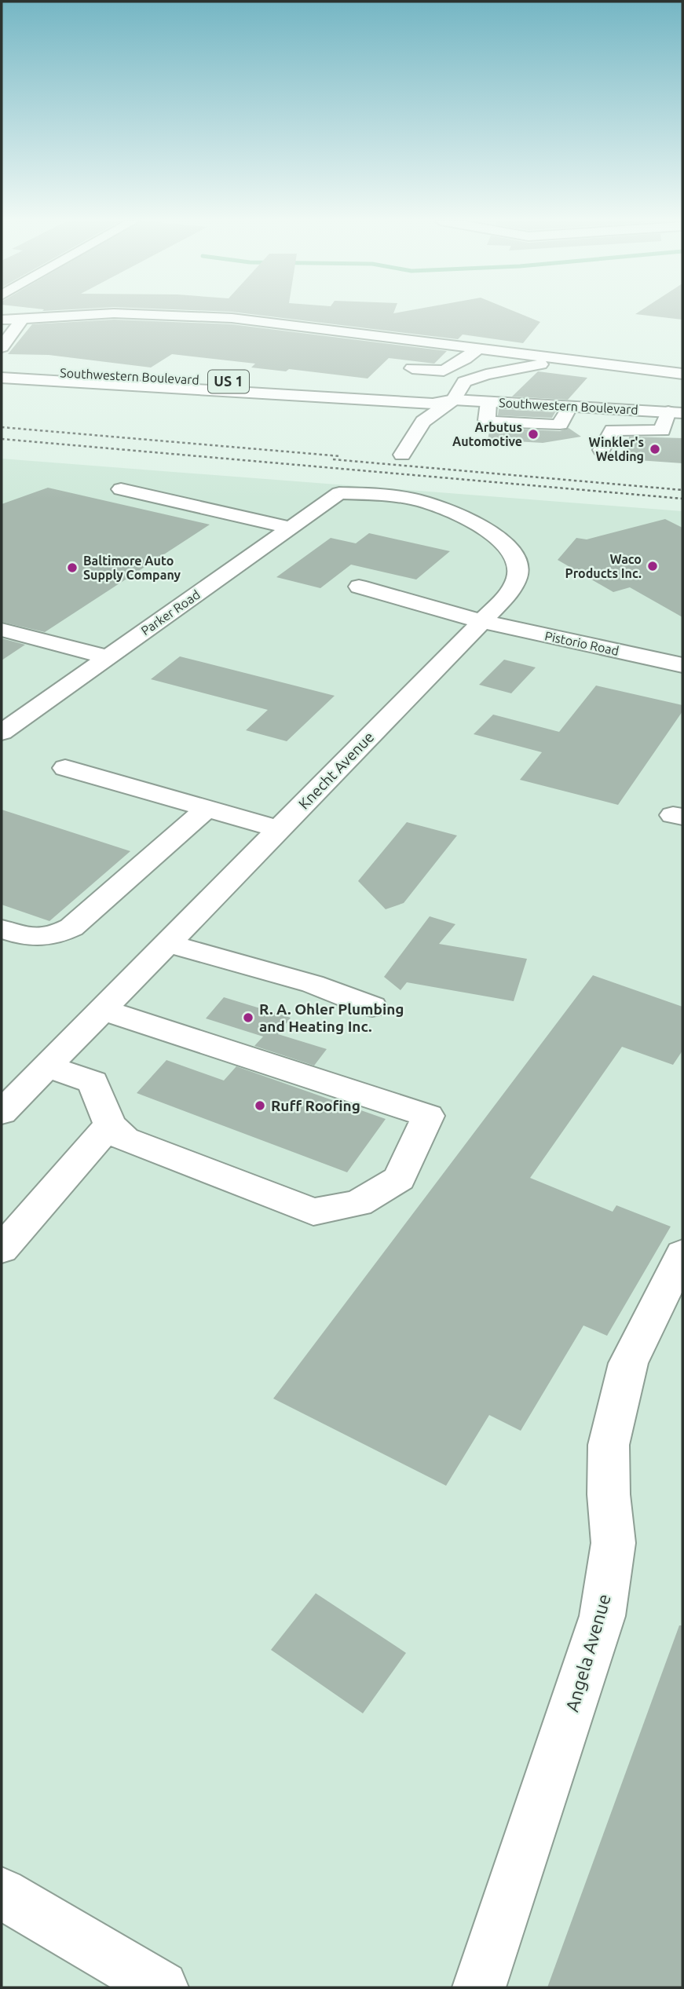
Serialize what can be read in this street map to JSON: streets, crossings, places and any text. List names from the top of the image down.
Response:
{
  "streets": {
    "street": [
      "Southwestern Boulevard",
      "US 1",
      "Parker Road",
      "Pistorio Road",
      "Knecht Avenue",
      "Angela Avenue"
    ]
  },
  "crossings": [
    ["Parker Road", "Knecht Avenue"],
    ["Pistorio Road", "Knecht Avenue"]
  ],
  "places": [
    "Arbutus Automotive",
    "Winkler's Welding",
    "Waco Products Inc.",
    "Baltimore Auto Supply Company",
    "R. A. Ohler Plumbing and Heating Inc.",
    "Ruff Roofing"
  ]
}
